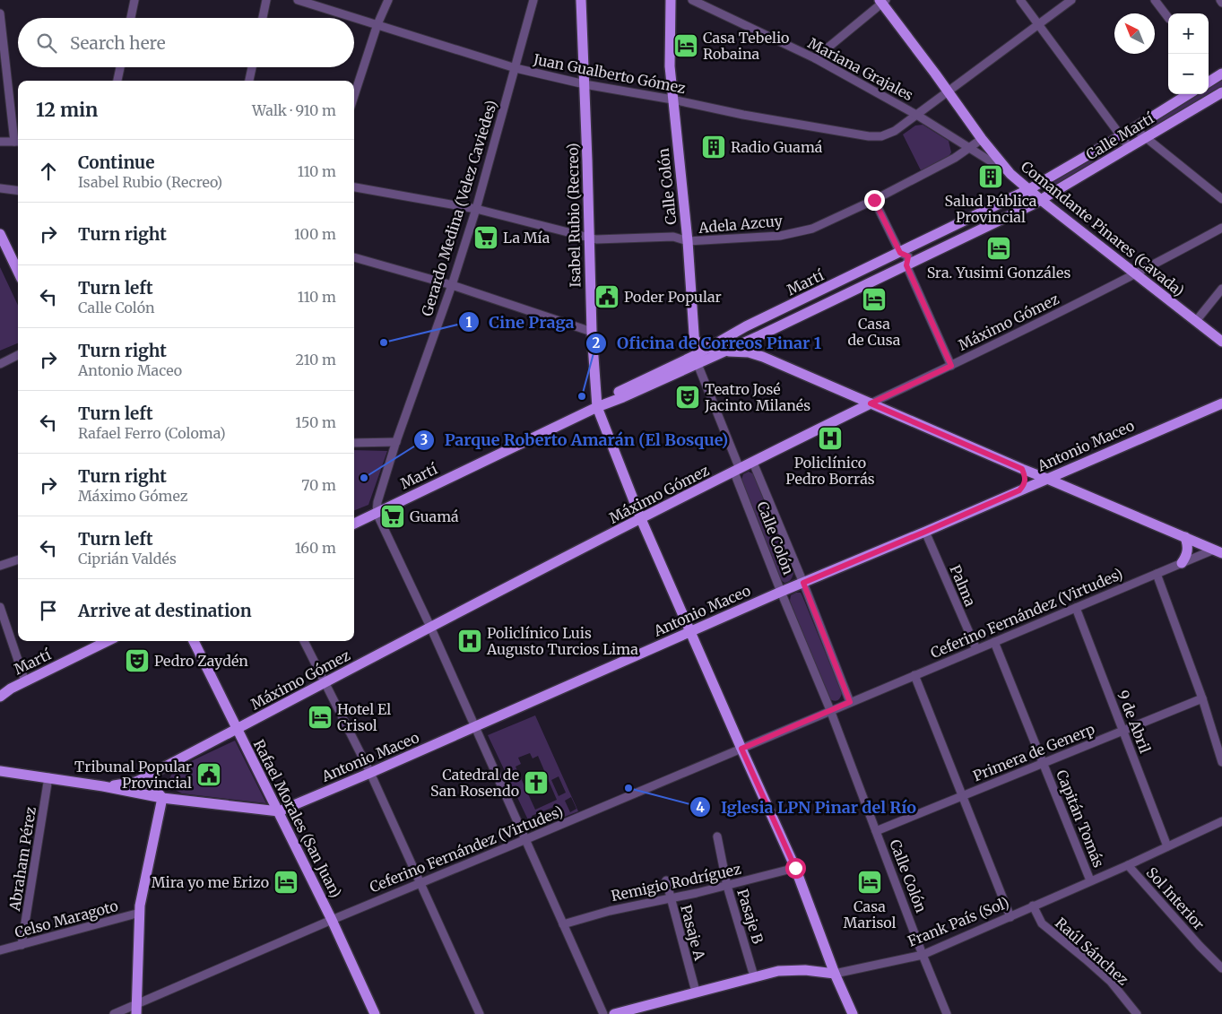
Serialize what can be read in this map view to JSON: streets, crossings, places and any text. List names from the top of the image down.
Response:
{
  "streets": {
    "main road": [
      "Calle Martí",
      "Calle Colón",
      "Isabel Rubio (Recreo)",
      "Comandante Pinares (Cavada)",
      "Martí",
      "Máximo Gómez",
      "Antonio Maceo",
      "Rafael Morales (San Juan)",
      "Frank País (Sol)"
    ],
    "street": [
      "Mariana Grajales",
      "Juan Gualberto Gómez",
      "Gerardo Medina (Velez Caviedes)",
      "Adela Azcuy",
      "Palma",
      "Ceferino Fernández (Virtudes)",
      "9 de Abril",
      "Primera de Generp",
      "Capitán Tomás",
      "Abraham Pérez",
      "Remigio Rodríguez",
      "Sol Interior",
      "Pasaje B",
      "Celso Maragoto",
      "Pasaje A",
      "Raúl Sánchez"
    ]
  },
  "crossings": [
    ["Mariana Grajales", "Juan Gualberto Gómez"],
    ["Mariana Grajales", "Adela Azcuy"],
    ["Mariana Grajales", "Comandante Pinares (Cavada)"],
    ["Juan Gualberto Gómez", "Calle Colón"],
    ["Juan Gualberto Gómez", "Gerardo Medina (Velez Caviedes)"],
    ["Juan Gualberto Gómez", "Isabel Rubio (Recreo)"],
    ["Juan Gualberto Gómez", "Comandante Pinares (Cavada)"],
    ["Calle Martí", "Comandante Pinares (Cavada)"],
    ["Calle Martí", "Martí"],
    ["Calle Colón", "Adela Azcuy"],
    ["Calle Colón", "Martí"],
    ["Calle Colón", "Máximo Gómez"],
    ["Calle Colón", "Antonio Maceo"],
    ["Calle Colón", "Ceferino Fernández (Virtudes)"],
    ["Calle Colón", "Primera de Generp"],
    ["Calle Colón", "Frank País (Sol)"],
    ["Gerardo Medina (Velez Caviedes)", "Adela Azcuy"],
    ["Gerardo Medina (Velez Caviedes)", "Martí"],
    ["Isabel Rubio (Recreo)", "Adela Azcuy"],
    ["Isabel Rubio (Recreo)", "Martí"],
    ["Isabel Rubio (Recreo)", "Máximo Gómez"],
    ["Isabel Rubio (Recreo)", "Antonio Maceo"],
    ["Isabel Rubio (Recreo)", "Ceferino Fernández (Virtudes)"],
    ["Isabel Rubio (Recreo)", "Remigio Rodríguez"],
    ["Isabel Rubio (Recreo)", "Frank País (Sol)"],
    ["Adela Azcuy", "Comandante Pinares (Cavada)"],
    ["Comandante Pinares (Cavada)", "Martí"],
    ["Comandante Pinares (Cavada)", "Máximo Gómez"],
    ["Máximo Gómez", "Antonio Maceo"],
    ["Máximo Gómez", "Rafael Morales (San Juan)"],
    ["Antonio Maceo", "Palma"],
    ["Antonio Maceo", "Rafael Morales (San Juan)"],
    ["Antonio Maceo", "Abraham Pérez"],
    ["Palma", "Ceferino Fernández (Virtudes)"],
    ["Ceferino Fernández (Virtudes)", "9 de Abril"],
    ["Ceferino Fernández (Virtudes)", "Rafael Morales (San Juan)"],
    ["Ceferino Fernández (Virtudes)", "Capitán Tomás"],
    ["9 de Abril", "Primera de Generp"],
    ["9 de Abril", "Frank País (Sol)"],
    ["Primera de Generp", "Capitán Tomás"],
    ["Capitán Tomás", "Frank País (Sol)"],
    ["Abraham Pérez", "Celso Maragoto"],
    ["Remigio Rodríguez", "Pasaje B"],
    ["Remigio Rodríguez", "Pasaje A"],
    ["Sol Interior", "Frank País (Sol)"],
    ["Pasaje B", "Frank País (Sol)"],
    ["Frank País (Sol)", "Pasaje A"],
    ["Frank País (Sol)", "Raúl Sánchez"]
  ],
  "places": {
    "hotel": [
      "Casa Tebelio Robaina",
      "Sra. Yusimi Gonzáles",
      "Casa de Cusa",
      "Hotel El Crisol",
      "Mira yo me Erizo",
      "Casa Marisol"
    ],
    "building": ["Radio Guamá", "Salud Pública Provincial"],
    "supermarket": ["La Mía", "Guamá"],
    "public building": ["Poder Popular", "Tribunal Popular Provincial"],
    "other": [
      "Cine Praga",
      "Oficina de Correos Pinar 1",
      "Parque Roberto Amarán (El Bosque)",
      "Iglesia LPN Pinar del Río"
    ],
    "theatre": ["Teatro José Jacinto Milanés", "Pedro Zaydén"],
    "hospital": ["Policlínico Pedro Borrás", "Policlínico Luis Augusto Turcios Lima"],
    "church": ["Catedral de San Rosendo"]
  },
  "north": "top left",
  "page": {
    "map_buttons": ["+", "−"],
    "search": "Search here",
    "heading": ["12 min", "Walk · 910 m"],
    "list": [
      ["Continue", "Isabel Rubio (Recreo)", "110 m"],
      ["Turn right", "100 m"],
      ["Turn left", "Calle Colón", "110 m"],
      ["Turn right", "Antonio Maceo", "210 m"],
      ["Turn left", "Rafael Ferro (Coloma)", "150 m"],
      ["Turn right", "Máximo Gómez", "70 m"],
      ["Turn left", "Ciprián Valdés", "160 m"],
      "Arrive at destination"
    ]
  }
}
